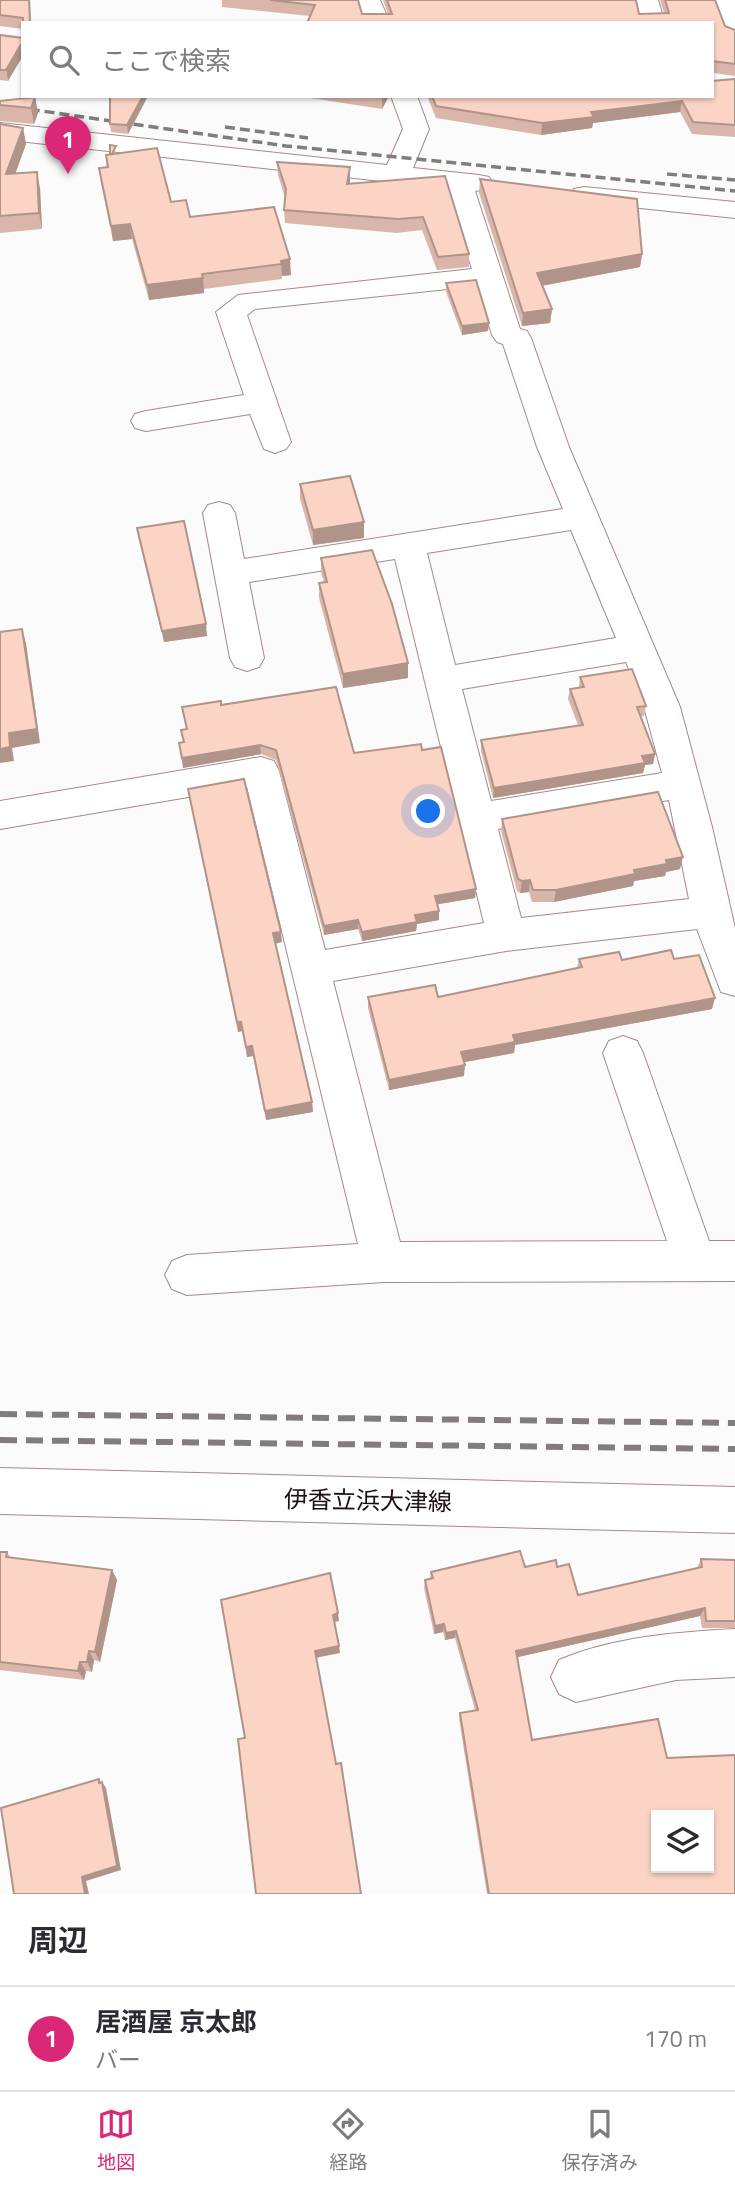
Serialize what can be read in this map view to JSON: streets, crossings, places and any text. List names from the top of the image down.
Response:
{
  "streets": {
    "street": ["伊香立浜大津線"]
  },
  "page": {
    "search": "ここで検索",
    "pins": "1",
    "heading": "周辺",
    "list": [
      {
        "mark": "1",
        "name": "居酒屋 京太郎",
        "note": "バー",
        "value": "170 m"
      }
    ],
    "nav": ["地図", "経路", "保存済み"]
  }
}
